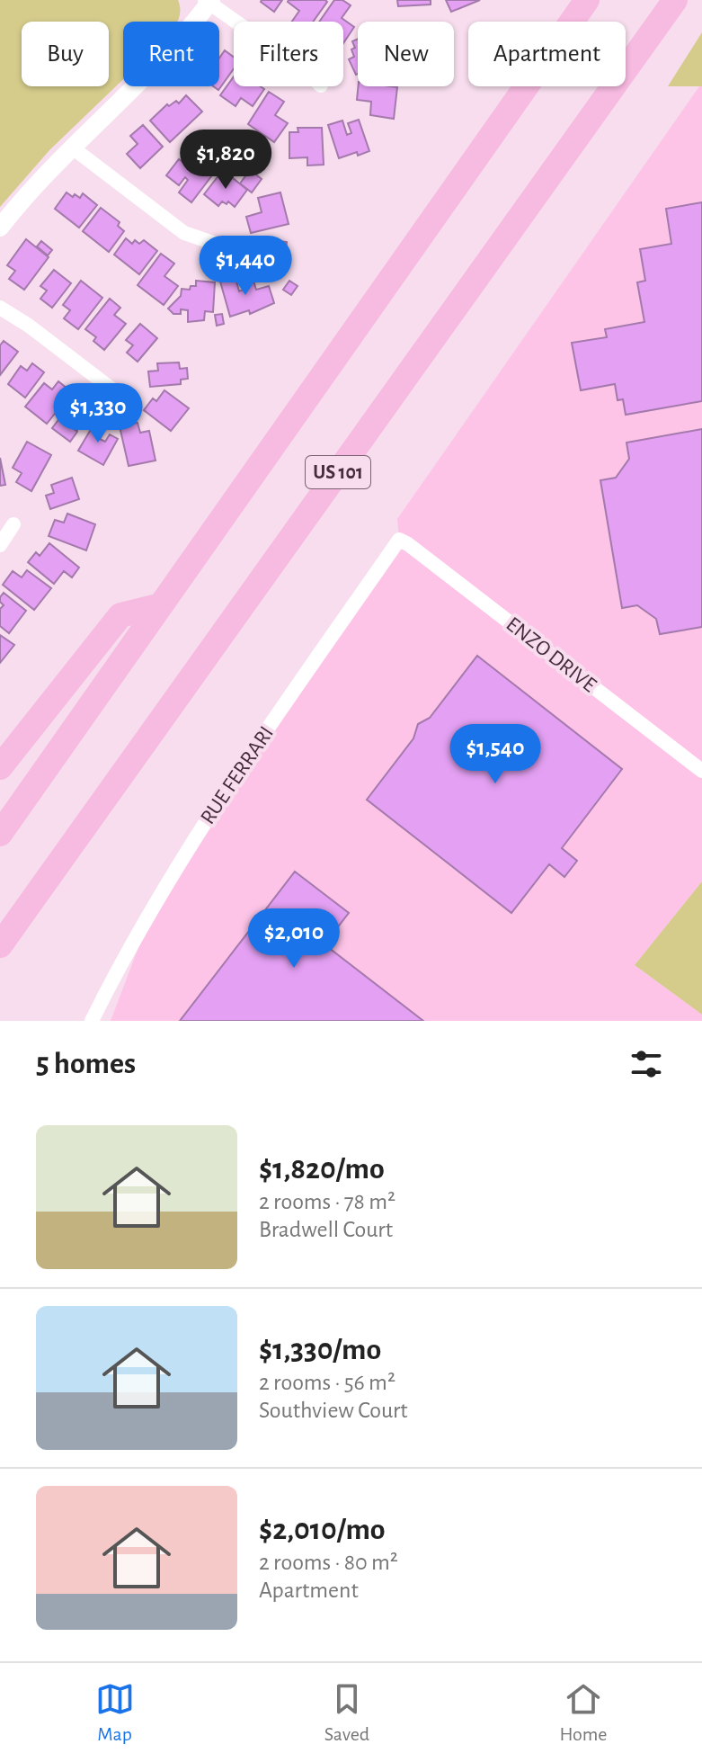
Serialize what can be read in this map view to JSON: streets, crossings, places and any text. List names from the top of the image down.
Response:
{
  "streets": {
    "highway": ["US 101"],
    "street": ["ENZO DRIVE", "RUE FERRARI"]
  },
  "crossings": [
    ["ENZO DRIVE", "RUE FERRARI"]
  ],
  "page": {
    "chip": [
      "Buy",
      "Rent",
      "Filters",
      "New",
      "Apartment"
    ],
    "price": [
      "$1,820",
      "$1,440",
      "$1,330",
      "$1,540",
      "$2,010"
    ],
    "heading": "5 homes",
    "list": [
      {
        "name": "$1,820/mo",
        "note": "2 rooms · 78 m² · Bradwell Court"
      },
      {
        "name": "$1,330/mo",
        "note": "2 rooms · 56 m² · Southview Court"
      },
      {
        "name": "$2,010/mo",
        "note": "2 rooms · 80 m² · Apartment"
      }
    ],
    "tabs": ["Map", "Saved", "Home"]
  }
}
